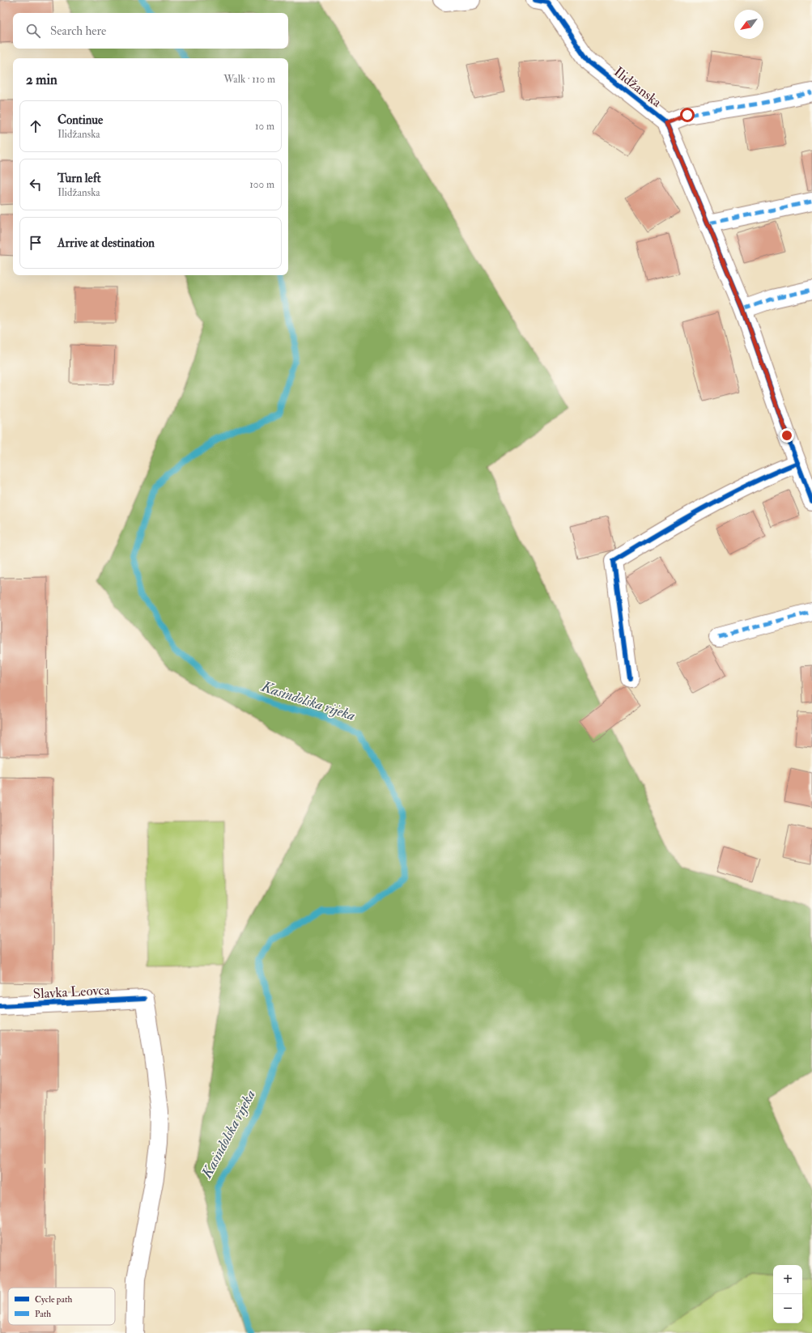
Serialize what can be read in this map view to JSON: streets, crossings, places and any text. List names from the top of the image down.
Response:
{
  "streets": {
    "street": ["Ilidžanska", "Slavka Leovca"]
  },
  "water": ["Kasindolska rijeka"],
  "legend": ["Cycle path", "Path"],
  "north": "bottom left",
  "page": {
    "search": "Search here",
    "heading": ["2 min", "Walk · 110 m"],
    "list": [
      ["Continue", "Ilidžanska", "10 m"],
      ["Turn left", "Ilidžanska", "100 m"],
      "Arrive at destination"
    ],
    "map_buttons": ["+", "−"]
  }
}
